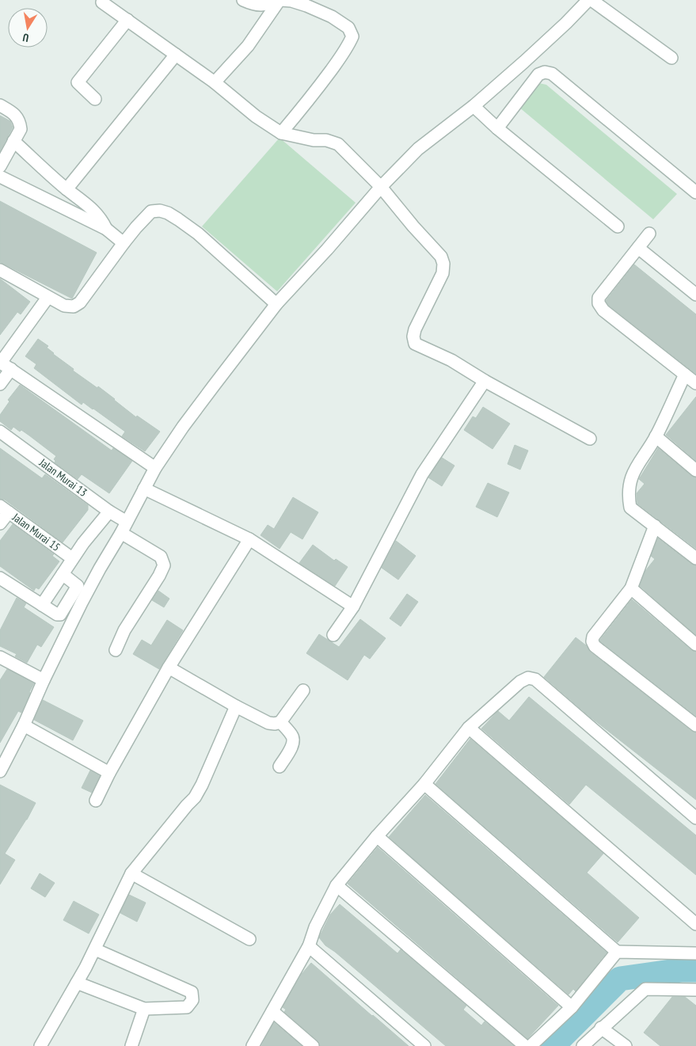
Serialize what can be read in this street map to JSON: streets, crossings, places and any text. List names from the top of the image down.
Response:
{
  "streets": {
    "street": ["Jalan Murai 13", "Jalan Murai 15"]
  },
  "north": "bottom"
}
